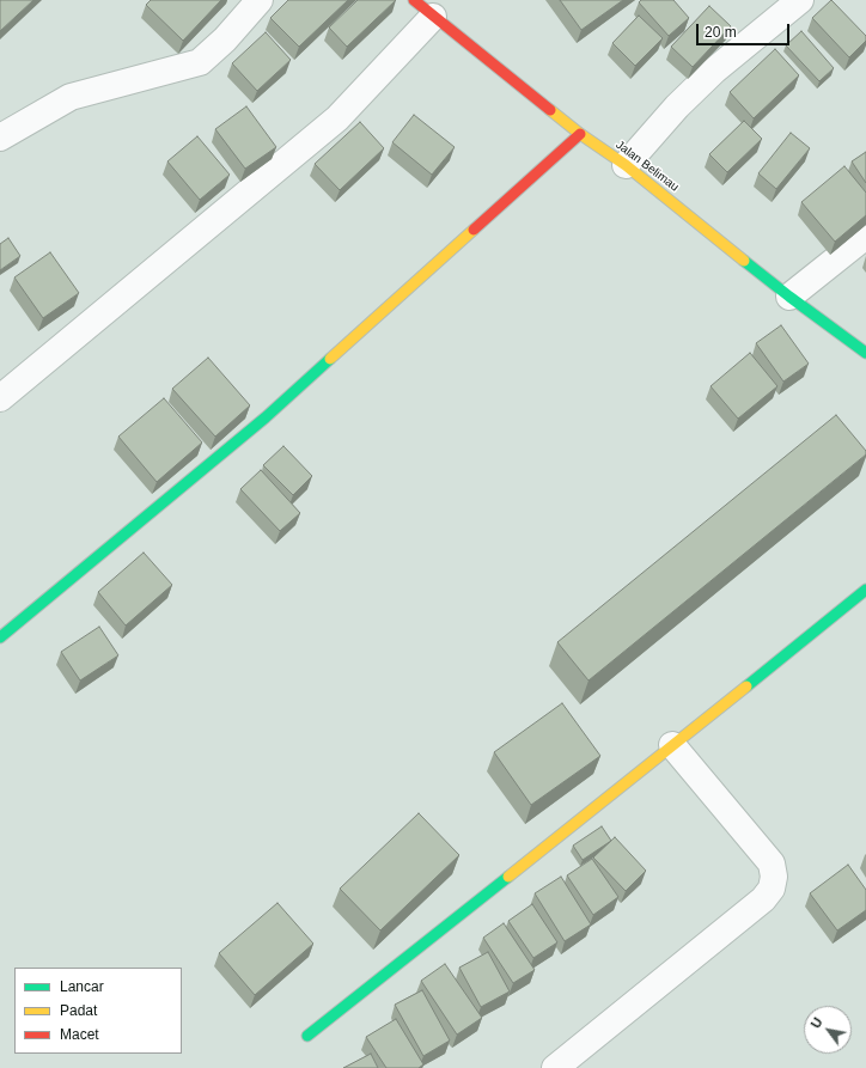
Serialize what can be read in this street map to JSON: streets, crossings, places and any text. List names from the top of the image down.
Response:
{
  "streets": {
    "street": ["Jalan Belimau"]
  },
  "legend": ["Lancar", "Padat", "Macet"],
  "scale_bar": "20 m",
  "north": "top left"
}
